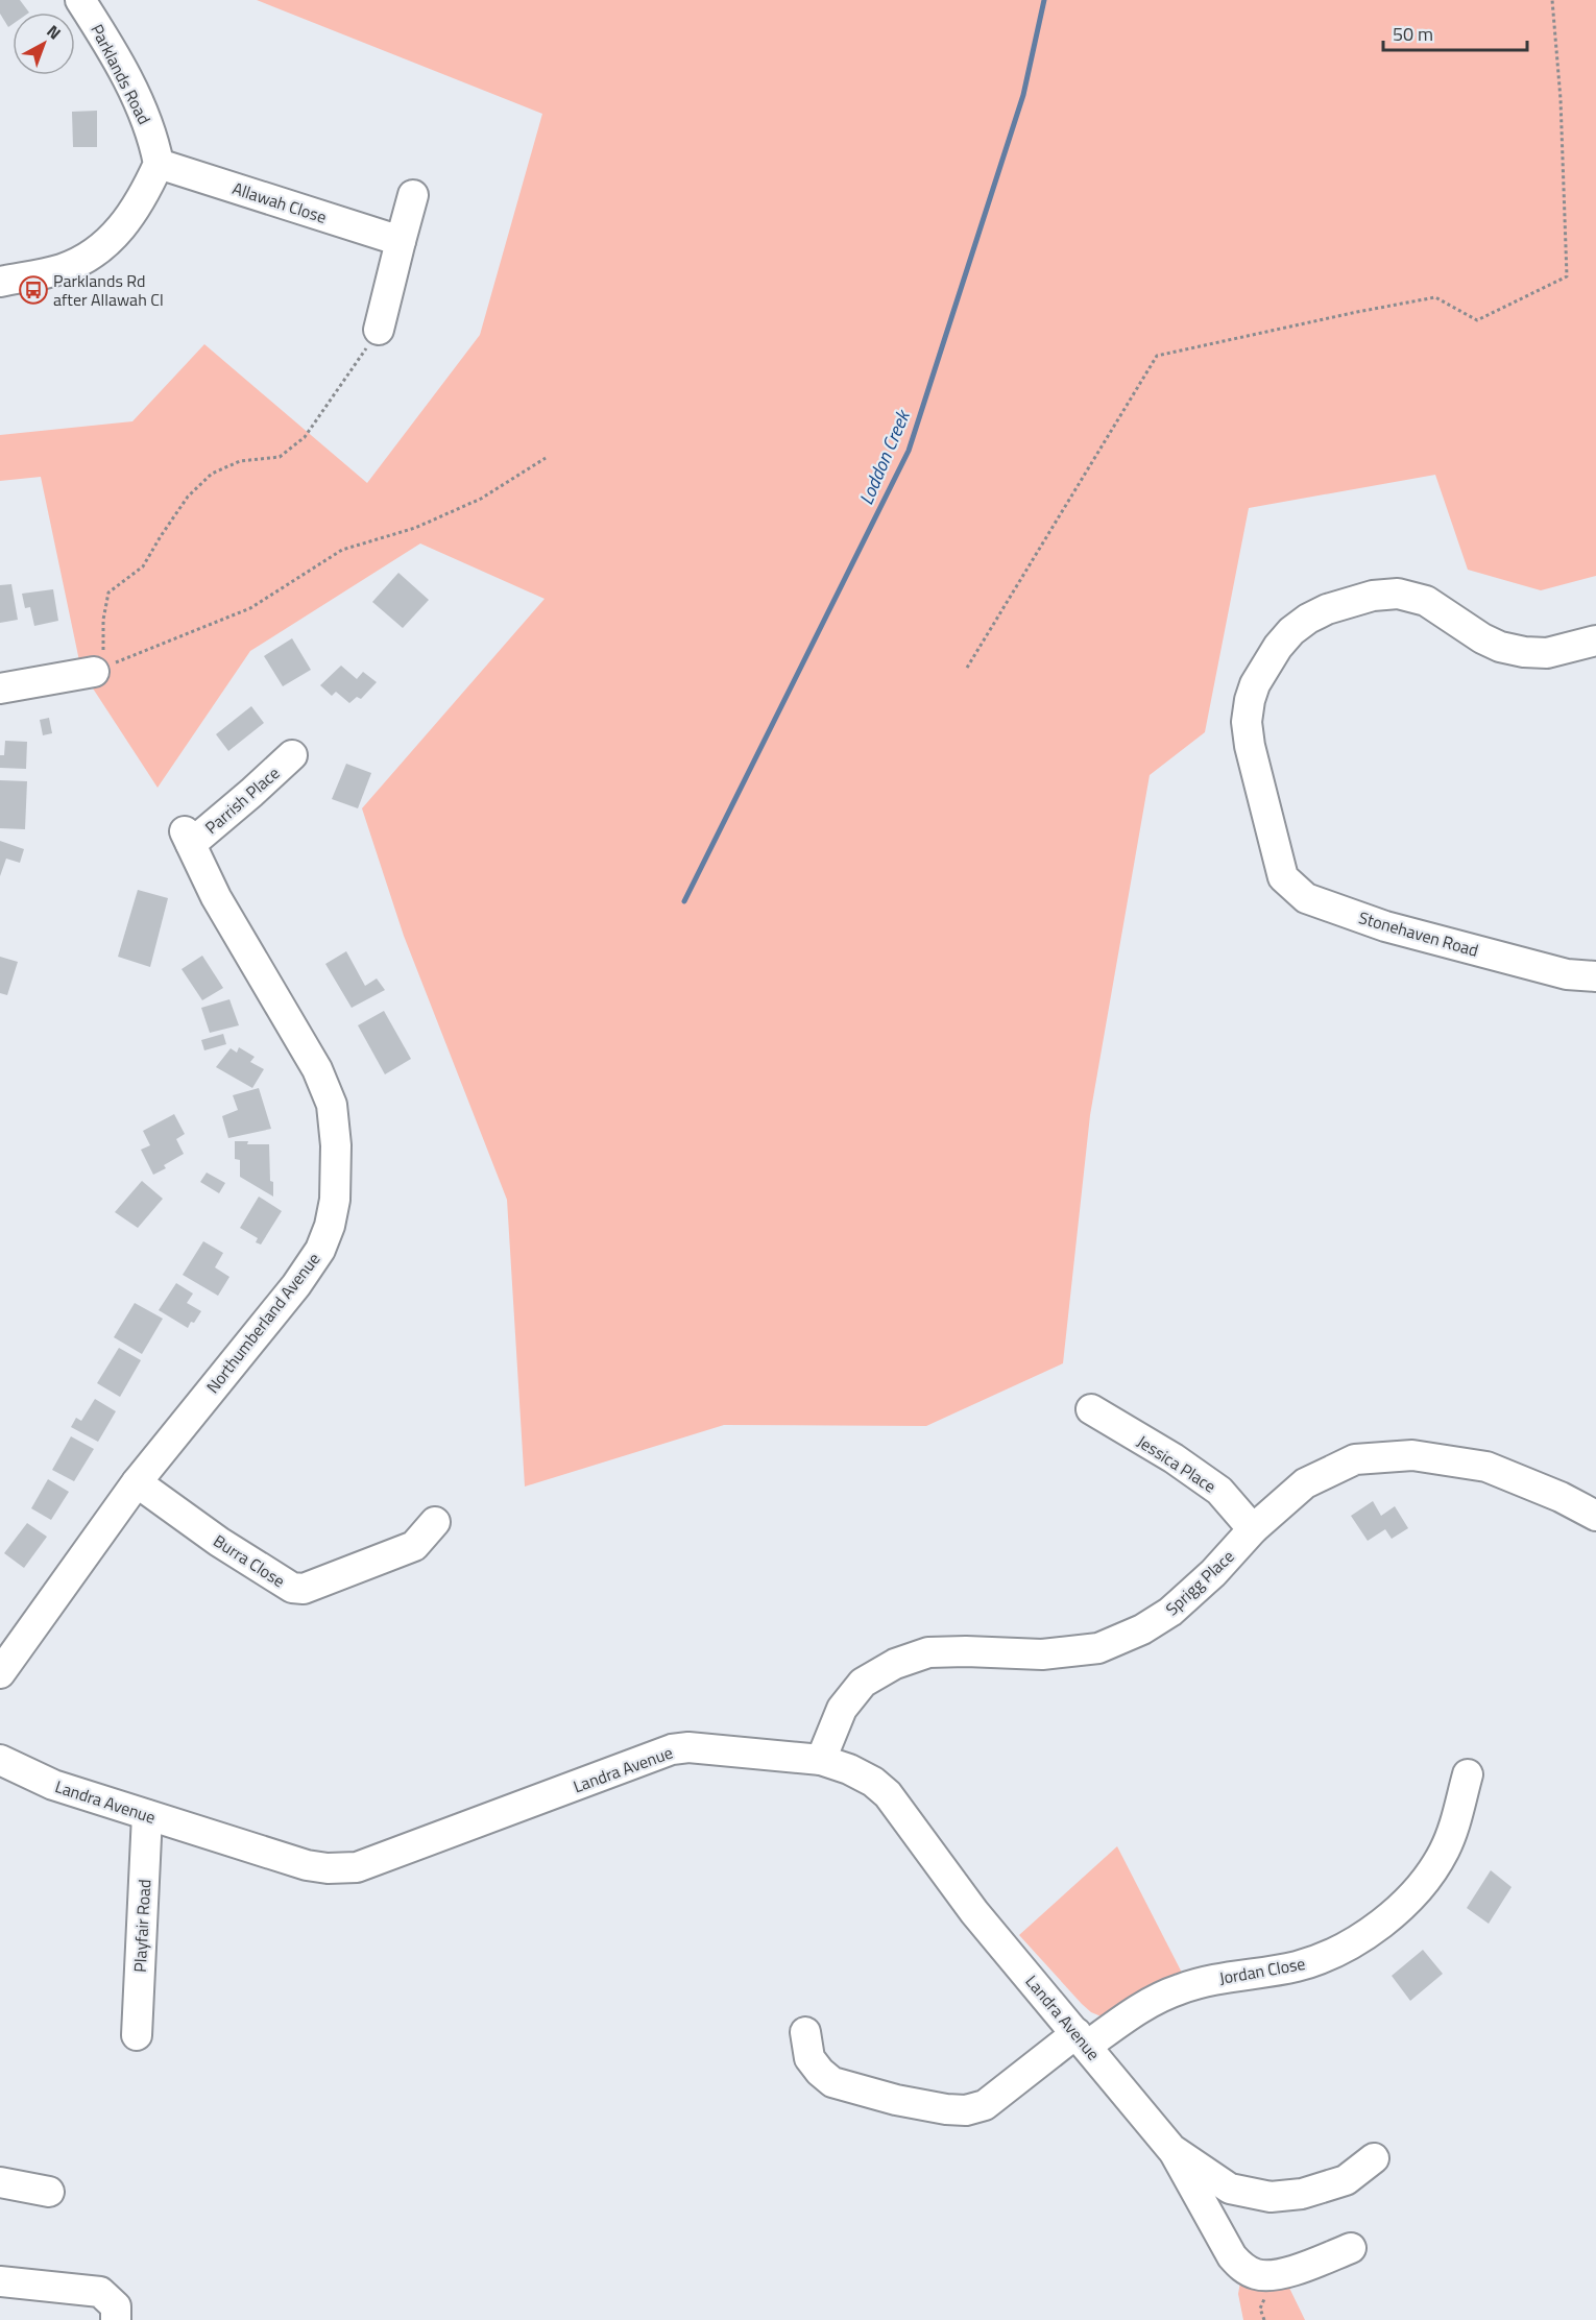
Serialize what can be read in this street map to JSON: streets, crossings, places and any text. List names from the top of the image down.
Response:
{
  "streets": {
    "street": [
      "Parklands Road",
      "Allawah Close",
      "Parrish Place",
      "Stonehaven Road",
      "Northumberland Avenue",
      "Jessica Place",
      "Burra Close",
      "Sprigg Place",
      "Landra Avenue",
      "Playfair Road",
      "Jordan Close"
    ]
  },
  "crossings": [
    ["Parklands Road", "Allawah Close"],
    ["Parrish Place", "Northumberland Avenue"],
    ["Northumberland Avenue", "Burra Close"],
    ["Jessica Place", "Sprigg Place"],
    ["Sprigg Place", "Landra Avenue"],
    ["Landra Avenue", "Playfair Road"],
    ["Landra Avenue", "Jordan Close"]
  ],
  "water": ["Loddon Creek"],
  "places": {
    "bus stop": ["Parklands Rd after Allawah Cl"]
  },
  "scale_bar": "50 m",
  "north": "top right"
}
